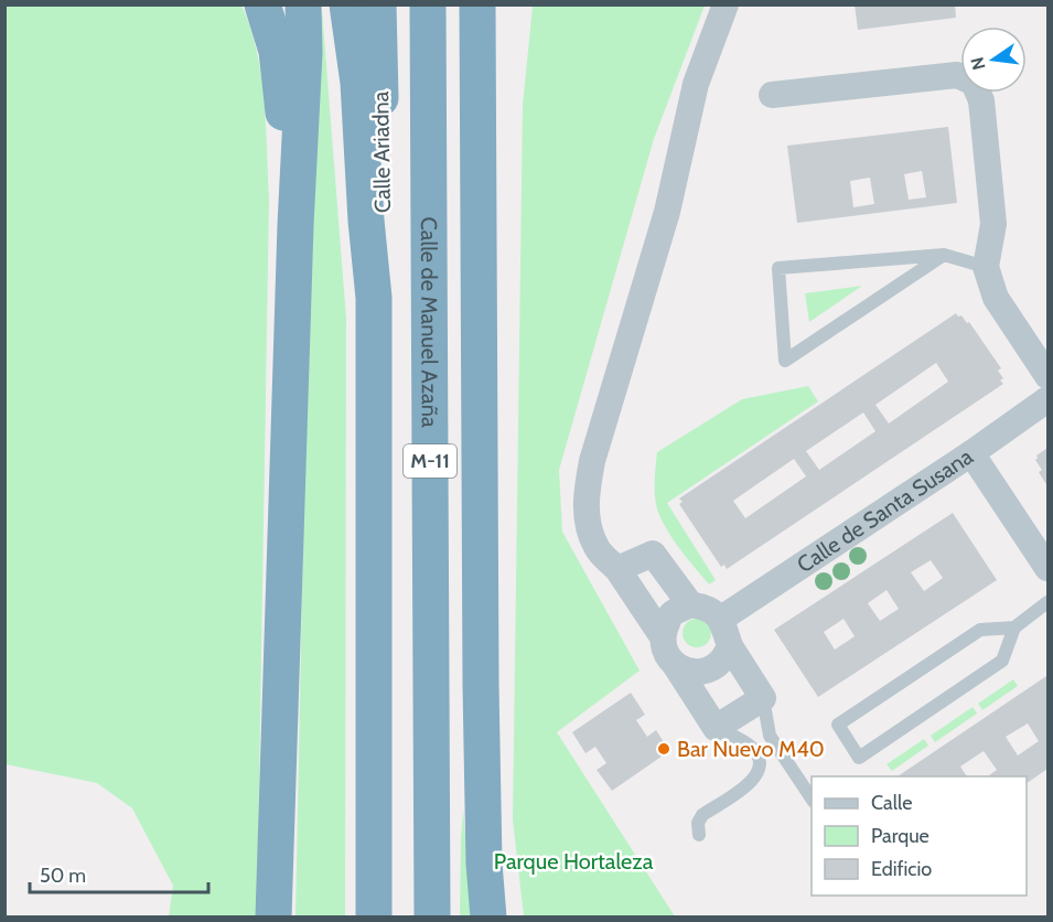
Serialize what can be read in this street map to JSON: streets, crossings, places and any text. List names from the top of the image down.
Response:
{
  "streets": {
    "highway": ["Calle Ariadna", "Calle de Manuel Azaña", "M-11"],
    "street": ["Calle de Santa Susana"]
  },
  "crossings": [
    ["Calle Ariadna", "M-11"]
  ],
  "parks": ["Parque Hortaleza"],
  "places": ["Bar Nuevo M40"],
  "legend": ["Calle", "Parque", "Edificio"],
  "scale_bar": "50 m",
  "north": "left"
}
